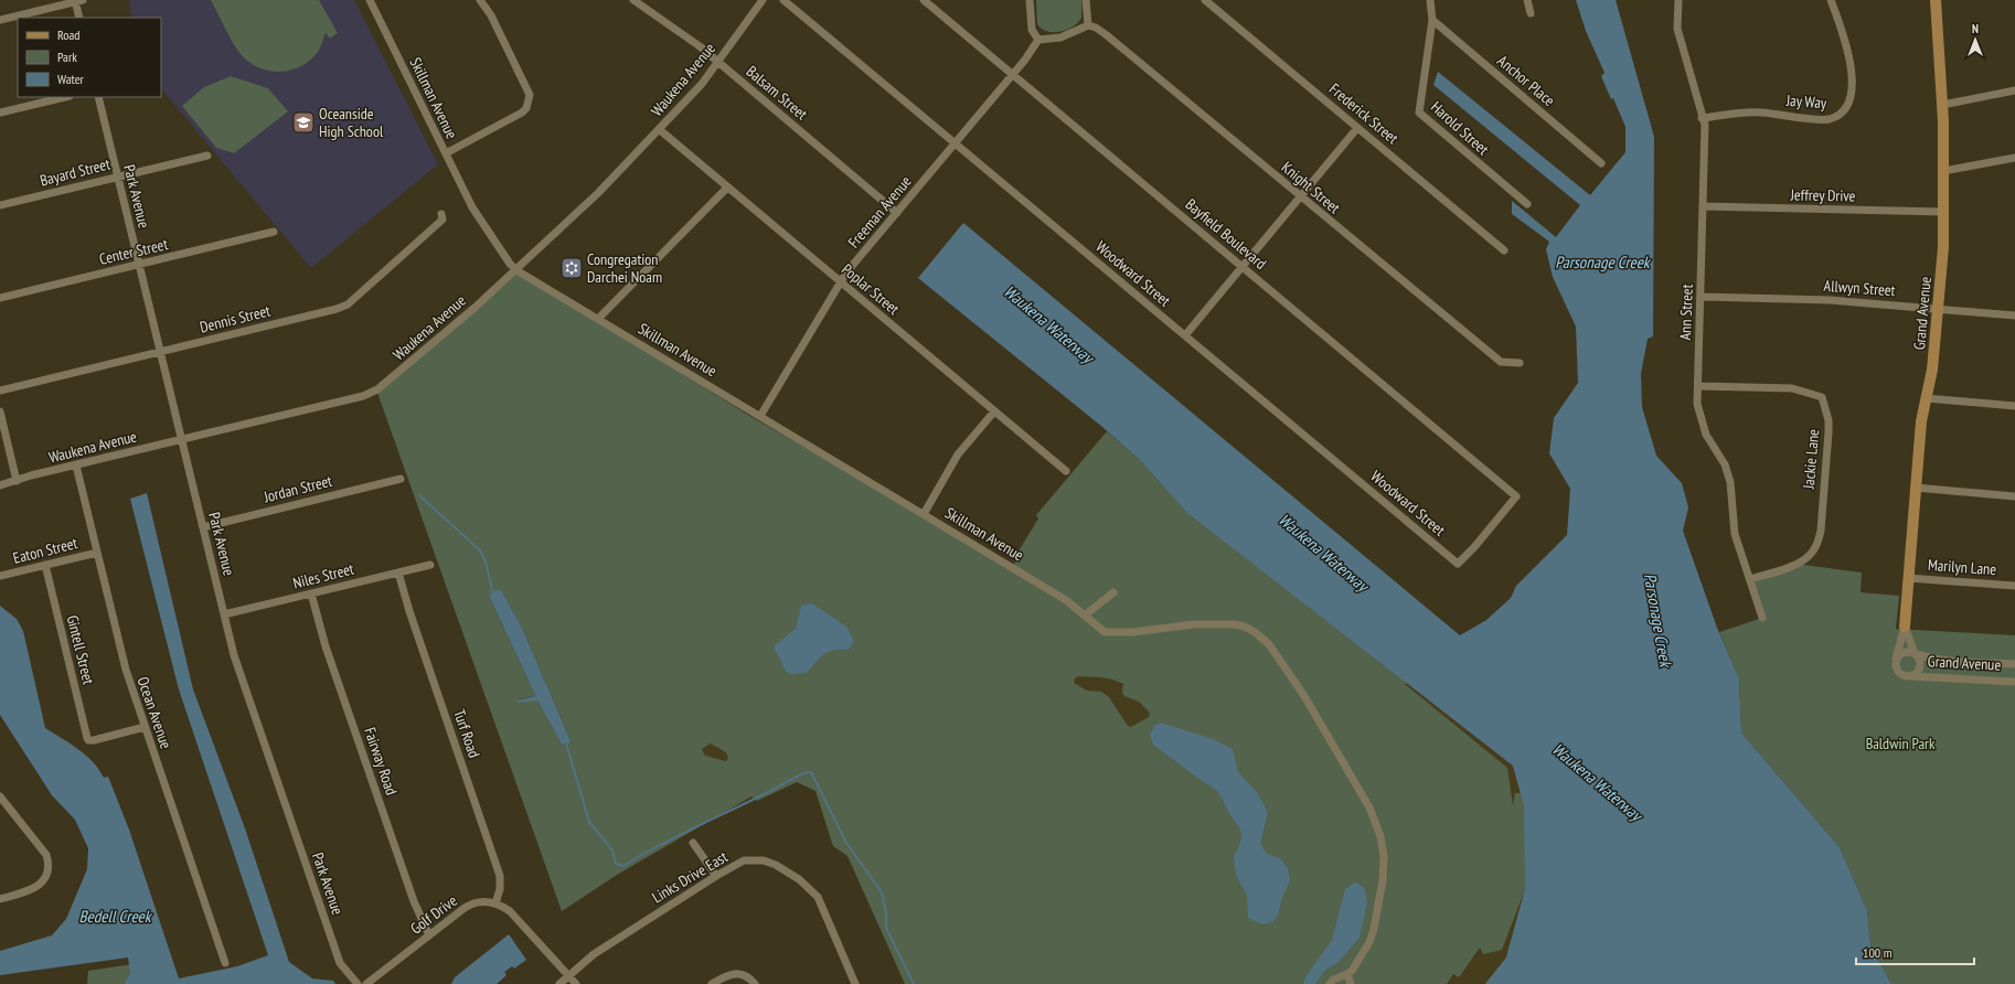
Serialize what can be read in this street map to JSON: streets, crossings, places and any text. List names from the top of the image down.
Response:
{
  "streets": {
    "street": [
      "Waukena Avenue",
      "Anchor Place",
      "Balsam Street",
      "Skillman Avenue",
      "Jay Way",
      "Frederick Street",
      "Harold Street",
      "Bayard Street",
      "Knight Street",
      "Jeffrey Drive",
      "Park Avenue",
      "Freeman Avenue",
      "Bayfield Boulevard",
      "Center Street",
      "Woodward Street",
      "Allwyn Street",
      "Poplar Street",
      "Ann Street",
      "Grand Avenue",
      "Dennis Street",
      "Jackie Lane",
      "Jordan Street",
      "Eaton Street",
      "Marilyn Lane",
      "Niles Street",
      "Gintell Street",
      "Ocean Avenue",
      "Turf Road",
      "Fairway Road",
      "Links Drive East",
      "Golf Drive"
    ]
  },
  "crossings": [
    ["Waukena Avenue", "Balsam Street"],
    ["Waukena Avenue", "Skillman Avenue"],
    ["Waukena Avenue", "Park Avenue"],
    ["Waukena Avenue", "Poplar Street"],
    ["Waukena Avenue", "Ocean Avenue"],
    ["Anchor Place", "Harold Street"],
    ["Balsam Street", "Freeman Avenue"],
    ["Skillman Avenue", "Freeman Avenue"],
    ["Jay Way", "Ann Street"],
    ["Bayard Street", "Park Avenue"],
    ["Jeffrey Drive", "Ann Street"],
    ["Jeffrey Drive", "Grand Avenue"],
    ["Park Avenue", "Center Street"],
    ["Park Avenue", "Dennis Street"],
    ["Park Avenue", "Jordan Street"],
    ["Park Avenue", "Niles Street"],
    ["Freeman Avenue", "Bayfield Boulevard"],
    ["Freeman Avenue", "Woodward Street"],
    ["Freeman Avenue", "Poplar Street"],
    ["Bayfield Boulevard", "Woodward Street"],
    ["Allwyn Street", "Ann Street"],
    ["Allwyn Street", "Grand Avenue"],
    ["Ann Street", "Jackie Lane"],
    ["Grand Avenue", "Marilyn Lane"],
    ["Eaton Street", "Gintell Street"],
    ["Eaton Street", "Ocean Avenue"],
    ["Niles Street", "Turf Road"],
    ["Niles Street", "Fairway Road"],
    ["Gintell Street", "Ocean Avenue"],
    ["Turf Road", "Golf Drive"],
    ["Fairway Road", "Golf Drive"]
  ],
  "water": ["Parsonage Creek", "Waukena Waterway", "Bedell Creek"],
  "parks": ["Baldwin Park"],
  "places": {
    "school or university": ["Oceanside High School"],
    "synagogue": ["Congregation Darchei Noam"]
  },
  "legend": ["Road", "Park", "Water"],
  "scale_bar": "100 m",
  "north": "top"
}
